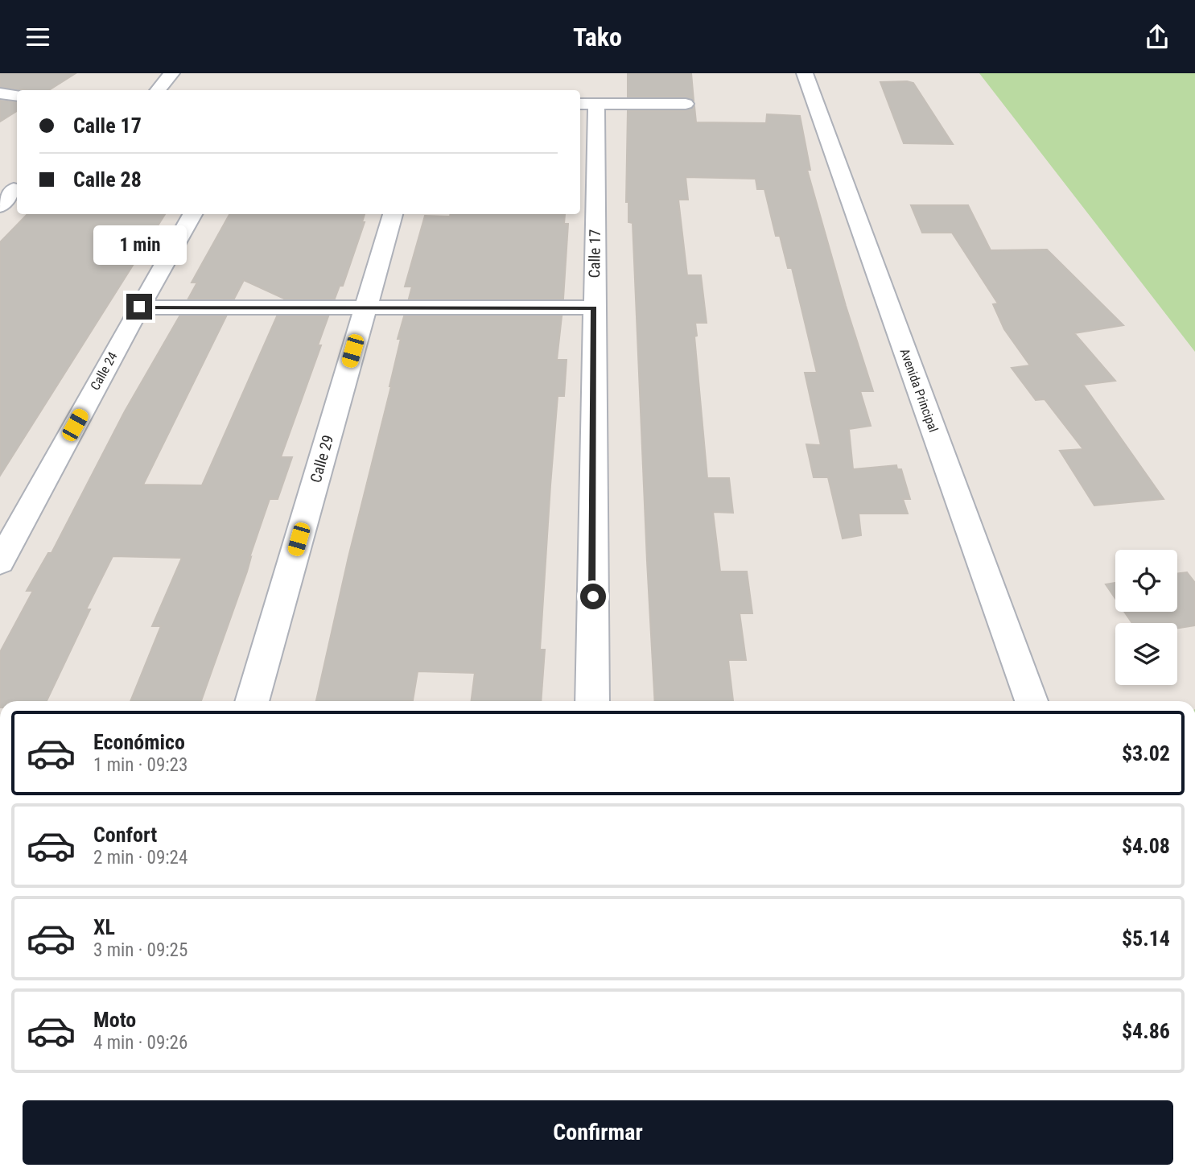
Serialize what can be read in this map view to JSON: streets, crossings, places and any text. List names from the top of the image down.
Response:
{
  "streets": {
    "street": [
      "Calle 17",
      "Calle 24",
      "Avenida Principal",
      "Calle 29"
    ]
  },
  "page": {
    "header": "Tako",
    "banner": ["Calle 17", "Calle 28"],
    "bubble": "1 min",
    "list": [
      {
        "name": "Económico",
        "note": "1 min · 09:23",
        "value": "$3.02"
      },
      {
        "name": "Confort",
        "note": "2 min · 09:24",
        "value": "$4.08"
      },
      {
        "name": "XL",
        "note": "3 min · 09:25",
        "value": "$5.14"
      },
      {
        "name": "Moto",
        "note": "4 min · 09:26",
        "value": "$4.86"
      }
    ],
    "buttons": "Confirmar"
  }
}
